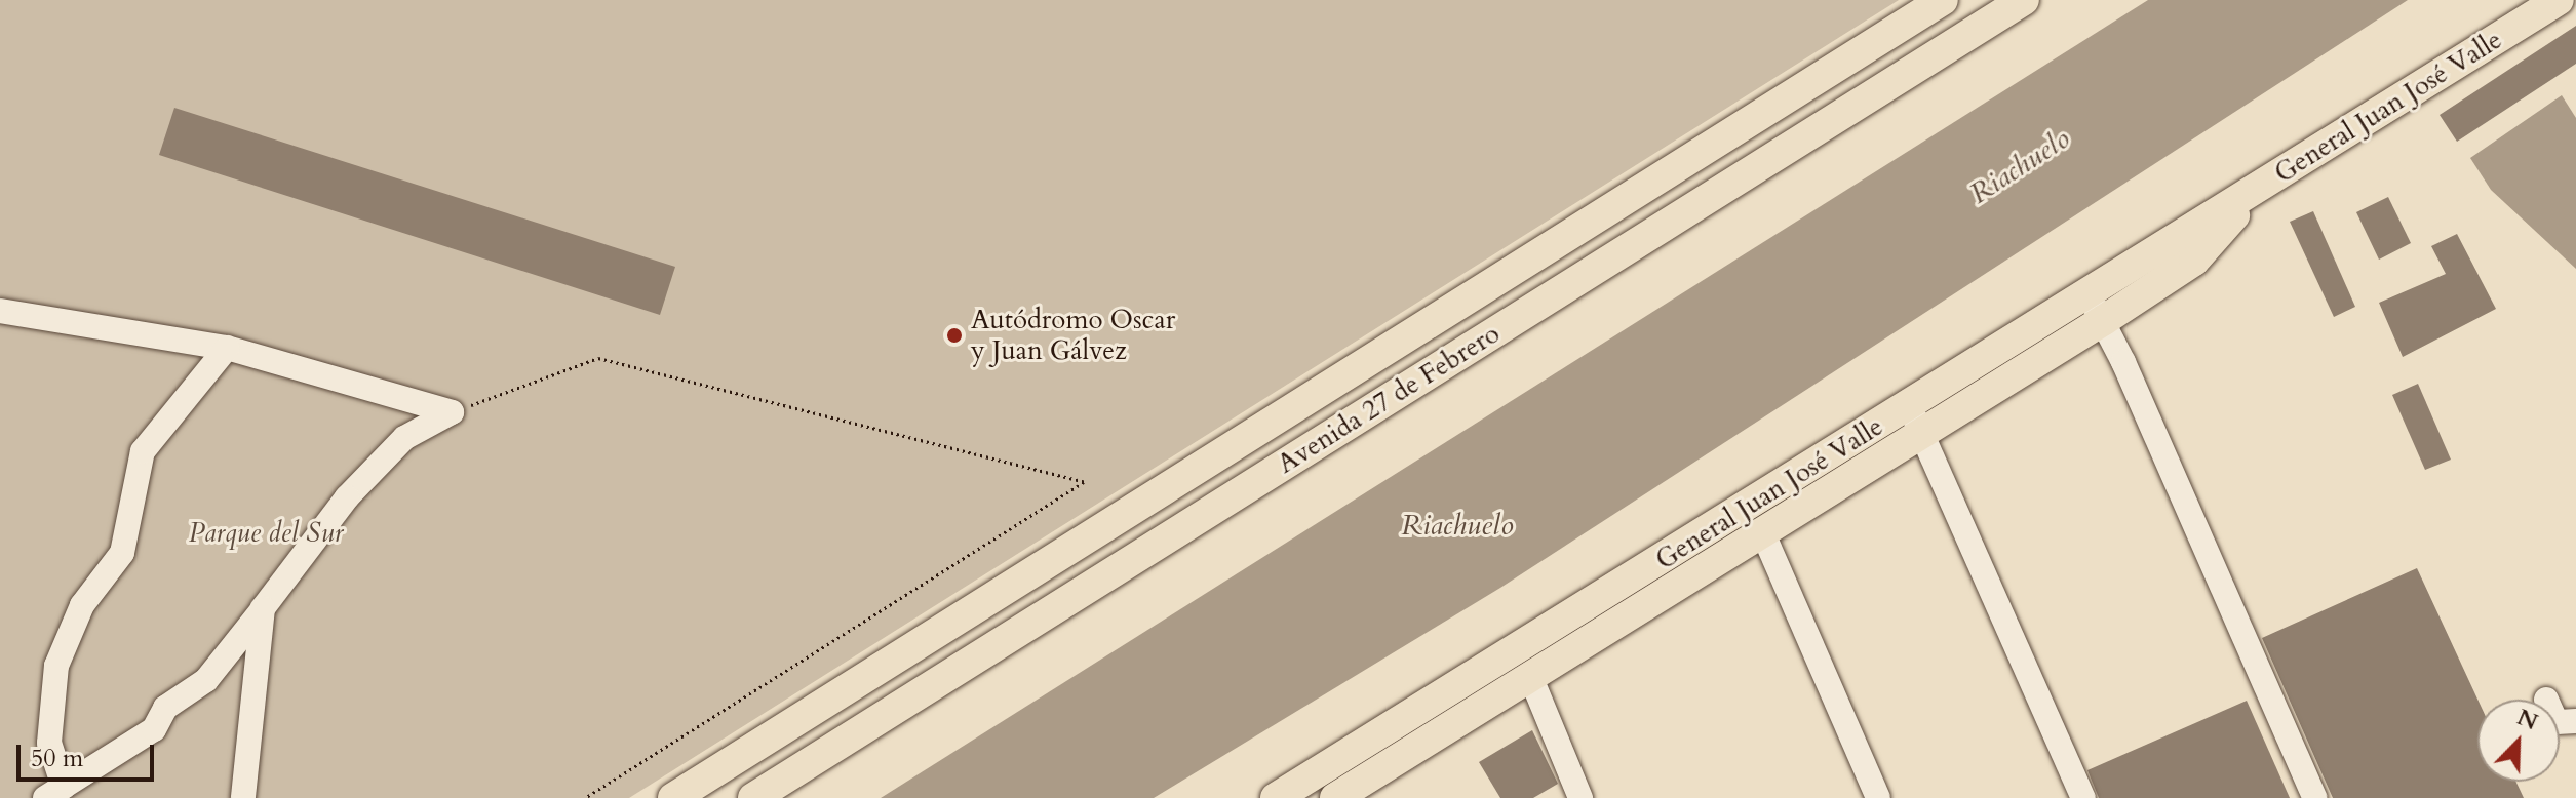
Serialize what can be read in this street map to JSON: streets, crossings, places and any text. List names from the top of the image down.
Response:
{
  "streets": {
    "main road": ["General Juan José Valle", "Avenida 27 de Febrero"]
  },
  "water": ["Riachuelo"],
  "parks": ["Parque del Sur"],
  "places": ["Autódromo Oscar y Juan Gálvez"],
  "scale_bar": "50 m",
  "north": "top right"
}
